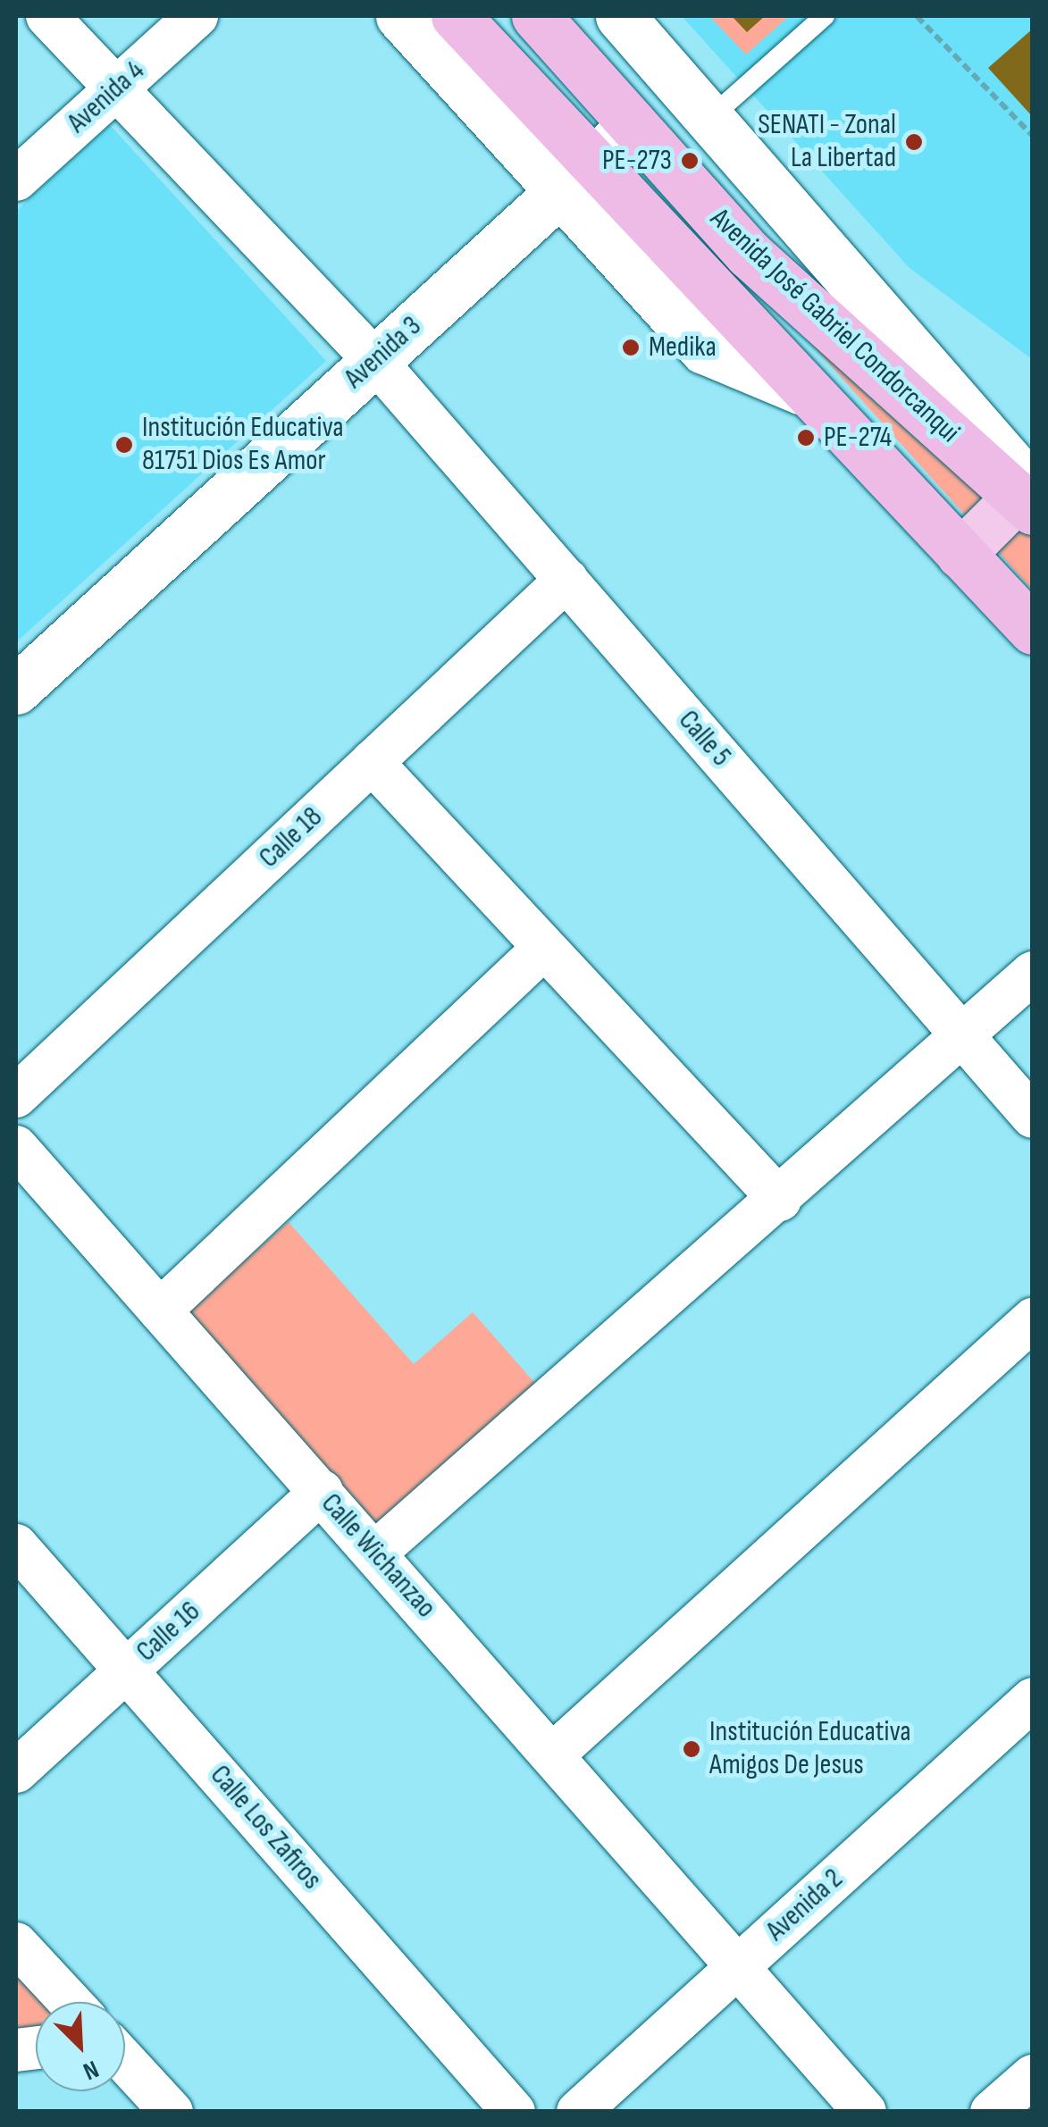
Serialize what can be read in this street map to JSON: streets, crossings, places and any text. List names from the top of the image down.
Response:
{
  "streets": {
    "highway": ["Avenida José Gabriel Condorcanqui"],
    "street": [
      "Avenida 4",
      "Avenida 3",
      "Calle 5",
      "Calle 18",
      "Calle Wichanzao",
      "Calle 16",
      "Calle Los Zafiros",
      "Avenida 2"
    ]
  },
  "crossings": [
    ["Avenida 4", "Calle 5"],
    ["Avenida José Gabriel Condorcanqui", "Avenida 3"],
    ["Avenida 3", "Calle 5"],
    ["Calle 5", "Calle 18"],
    ["Calle Wichanzao", "Calle 16"],
    ["Calle Wichanzao", "Avenida 2"],
    ["Calle 16", "Calle Los Zafiros"]
  ],
  "places": [
    "SENATI - Zonal La Libertad",
    "PE-273",
    "Medika",
    "PE-274",
    "Institución Educativa 81751 Dios Es Amor",
    "Institución Educativa Amigos De Jesus"
  ],
  "north": "bottom right"
}
